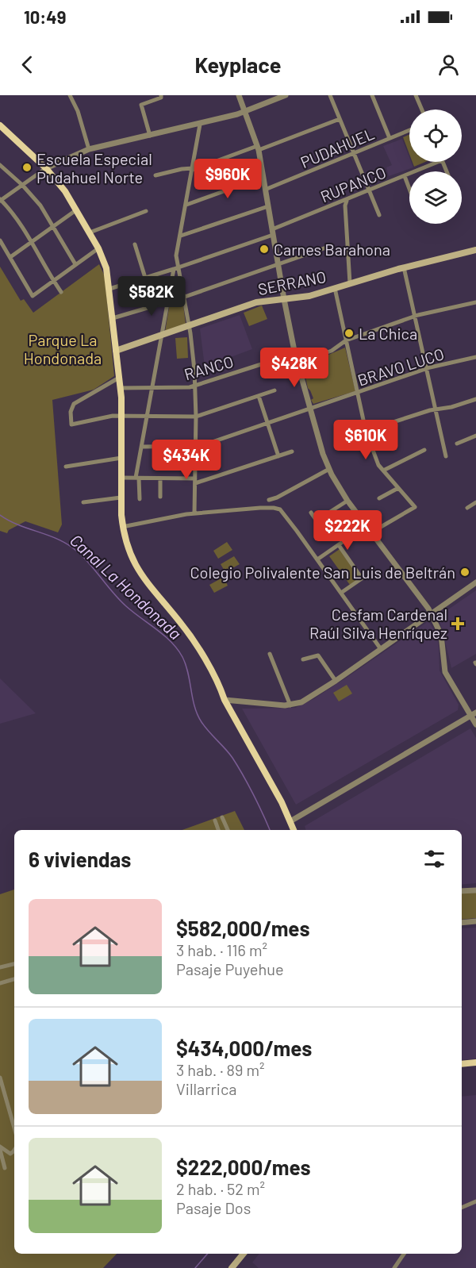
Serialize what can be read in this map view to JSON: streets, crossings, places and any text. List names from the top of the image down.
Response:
{
  "streets": {
    "main road": ["SERRANO"],
    "street": [
      "PUDAHUEL",
      "RUPANCO",
      "BRAVO LUCO",
      "RANCO"
    ]
  },
  "water": ["Canal La Hondonada"],
  "parks": ["Parque La Hondonada"],
  "places": {
    "other": [
      "Escuela Especial Pudahuel Norte",
      "Carnes Barahona",
      "La Chica",
      "Colegio Polivalente San Luis de Beltrán"
    ],
    "health": ["Cesfam Cardenal Raúl Silva Henríquez"]
  },
  "page": {
    "status": "10:49",
    "header": "Keyplace",
    "price": [
      "$960K",
      "$582K",
      "$428K",
      "$610K",
      "$434K",
      "$222K"
    ],
    "heading": "6 viviendas",
    "list": [
      {
        "name": "$582,000/mes",
        "note": "3 hab. · 116 m² · Pasaje Puyehue"
      },
      {
        "name": "$434,000/mes",
        "note": "3 hab. · 89 m² · Villarrica"
      },
      {
        "name": "$222,000/mes",
        "note": "2 hab. · 52 m² · Pasaje Dos"
      }
    ]
  }
}
